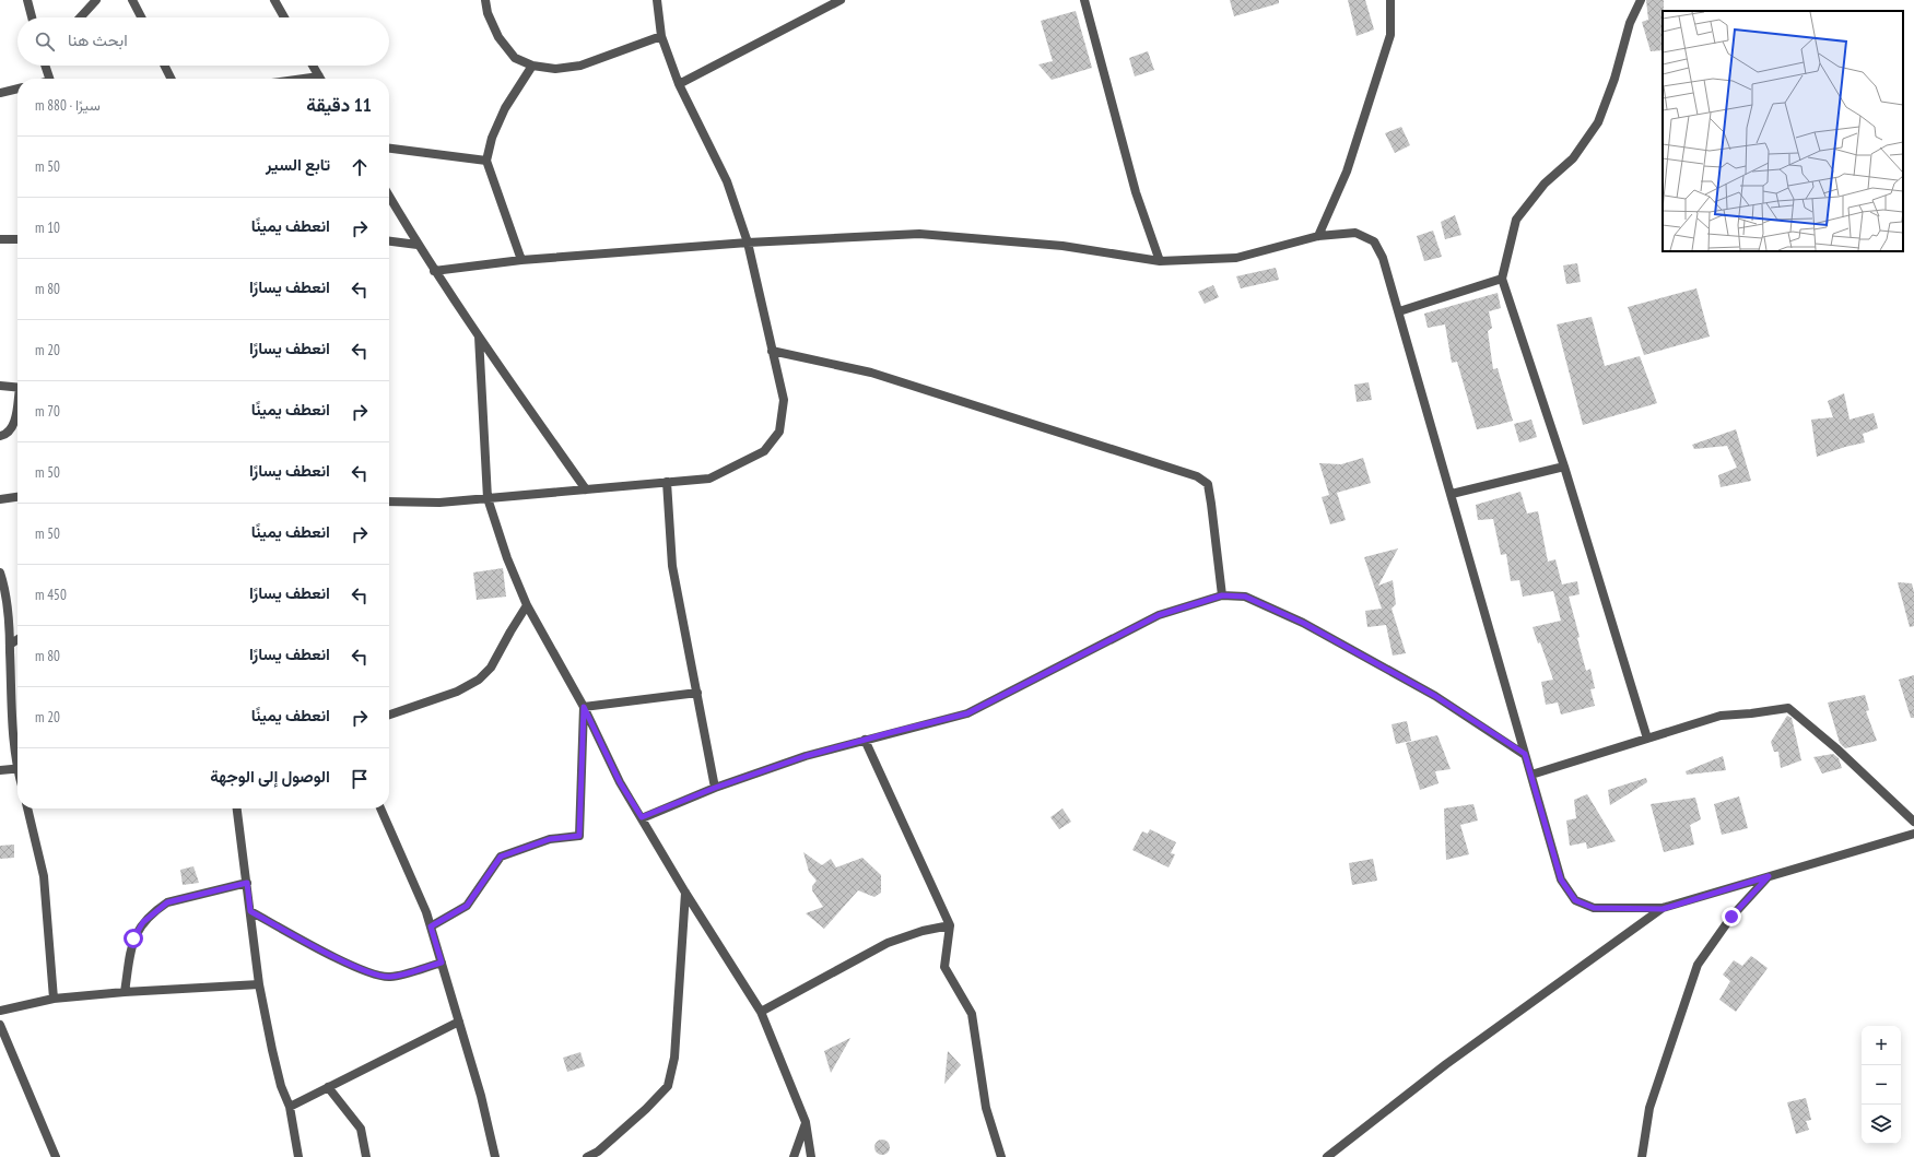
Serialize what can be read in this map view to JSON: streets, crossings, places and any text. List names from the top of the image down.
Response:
{
  "page": {
    "search": "ابحث هنا",
    "heading": ["11 دقيقة", "سيرًا · 880 m"],
    "list": [
      ["تابع السير", "50 m"],
      ["انعطف يمينًا", "10 m"],
      ["انعطف يسارًا", "80 m"],
      ["انعطف يسارًا", "20 m"],
      ["انعطف يمينًا", "70 m"],
      ["انعطف يسارًا", "50 m"],
      ["انعطف يمينًا", "50 m"],
      ["انعطف يسارًا", "450 m"],
      ["انعطف يسارًا", "80 m"],
      ["انعطف يمينًا", "20 m"],
      "الوصول إلى الوجهة"
    ],
    "map_buttons": ["+", "−"]
  }
}
